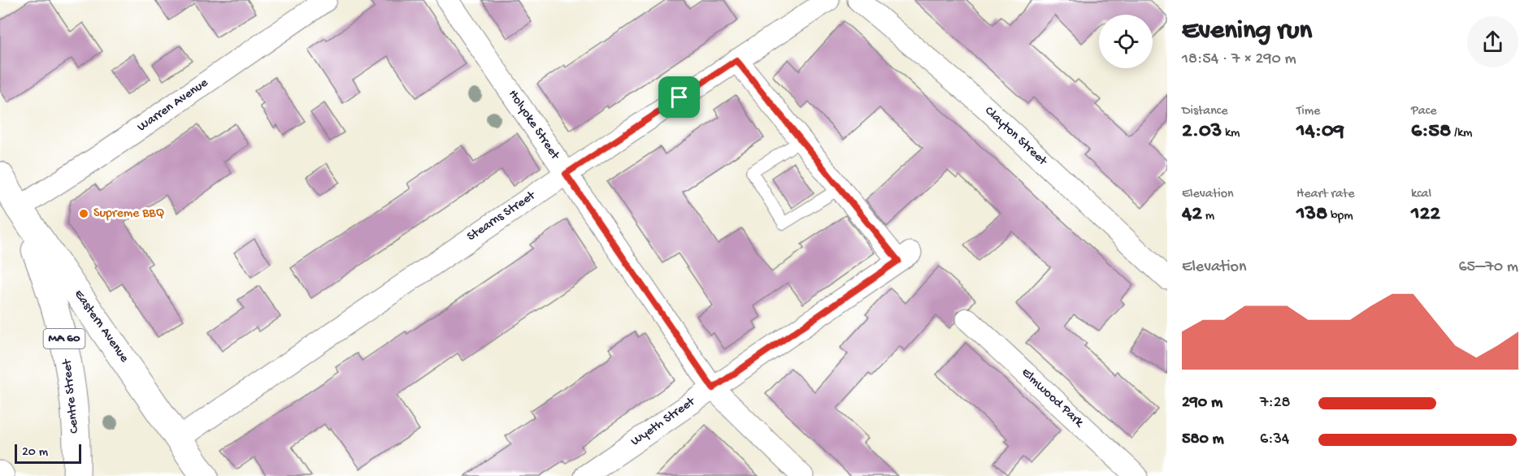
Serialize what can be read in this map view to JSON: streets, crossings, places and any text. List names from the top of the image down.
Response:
{
  "streets": {
    "main road": ["Eastern Avenue", "MA 60", "Centre Street"],
    "street": [
      "Warren Avenue",
      "Holyoke Street",
      "Clayton Street",
      "Stearns Street",
      "Elmwood Park",
      "Wyeth Street"
    ]
  },
  "crossings": [
    ["Warren Avenue", "Eastern Avenue"],
    ["Warren Avenue", "Centre Street"],
    ["Holyoke Street", "Stearns Street"],
    ["Holyoke Street", "Wyeth Street"],
    ["Stearns Street", "Eastern Avenue"],
    ["Eastern Avenue", "Centre Street"]
  ],
  "places": ["Supreme BBQ"],
  "scale_bar": "20 m",
  "page": {
    "heading": ["Evening run", "18:54 · 7 × 290 m"],
    "stats": [
      ["Distance", "2.03 km"],
      ["Time", "14:09"],
      ["Pace", "6:58 /km"],
      ["Elevation", "42 m"],
      ["Heart rate", "138 bpm"],
      ["kcal", "122"]
    ],
    "chart": ["Elevation", "65–70 m"],
    "list": [
      {
        "name": "290 m",
        "note": "7:28"
      },
      {
        "name": "580 m",
        "note": "6:34"
      }
    ],
    "scale": "20 m"
  }
}
